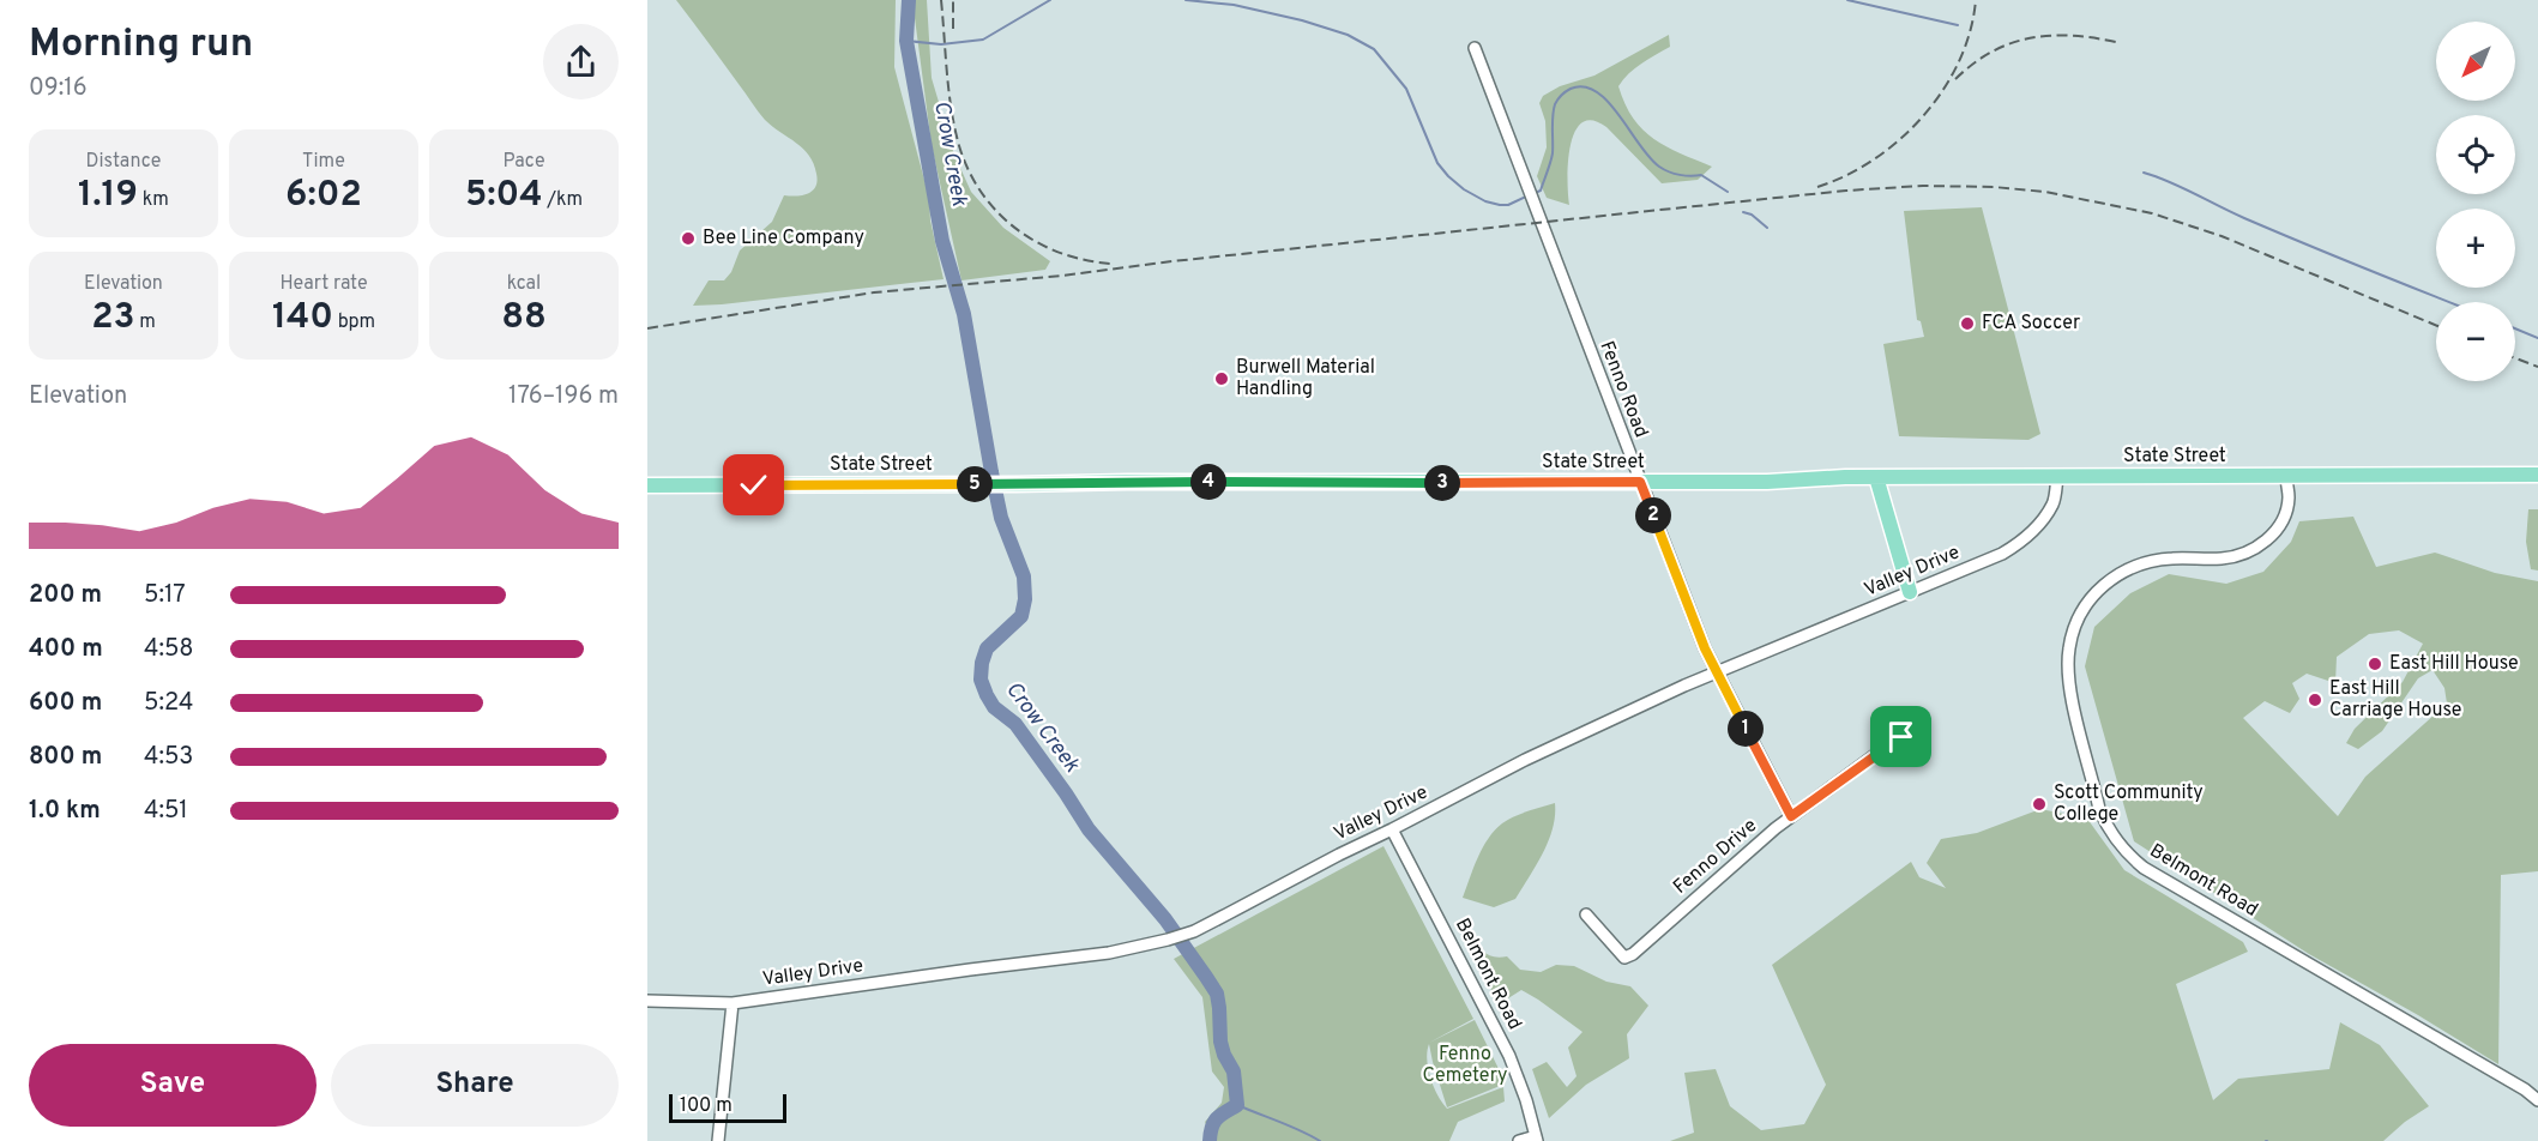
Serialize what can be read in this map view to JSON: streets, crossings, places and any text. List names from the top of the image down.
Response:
{
  "streets": {
    "main road": ["State Street"],
    "street": [
      "Fenno Road",
      "Valley Drive",
      "Fenno Drive",
      "Belmont Road"
    ]
  },
  "crossings": [
    ["Fenno Road", "State Street"],
    ["Fenno Road", "Valley Drive"],
    ["Fenno Road", "Fenno Drive"],
    ["State Street", "Valley Drive"],
    ["State Street", "Belmont Road"],
    ["Valley Drive", "Belmont Road"]
  ],
  "water": ["Crow Creek"],
  "parks": ["Fenno Cemetery"],
  "places": [
    "Bee Line Company",
    "FCA Soccer",
    "Burwell Material Handling",
    "East Hill House",
    "East Hill Carriage House",
    "Scott Community College"
  ],
  "scale_bar": "100 m",
  "north": "bottom left",
  "page": {
    "heading": ["Morning run", "09:16"],
    "map_buttons": ["+", "−"],
    "stats": [
      ["Distance", "1.19 km"],
      ["Time", "6:02"],
      ["Pace", "5:04 /km"],
      ["Elevation", "23 m"],
      ["Heart rate", "140 bpm"],
      ["kcal", "88"]
    ],
    "chart": ["Elevation", "176–196 m"],
    "pins": [
      "4",
      "3",
      "5",
      "2",
      "1"
    ],
    "list": [
      {
        "name": "200 m",
        "note": "5:17"
      },
      {
        "name": "400 m",
        "note": "4:58"
      },
      {
        "name": "600 m",
        "note": "5:24"
      },
      {
        "name": "800 m",
        "note": "4:53"
      },
      {
        "name": "1.0 km",
        "note": "4:51"
      }
    ],
    "buttons": ["Save", "Share"],
    "scale": "100 m"
  }
}
